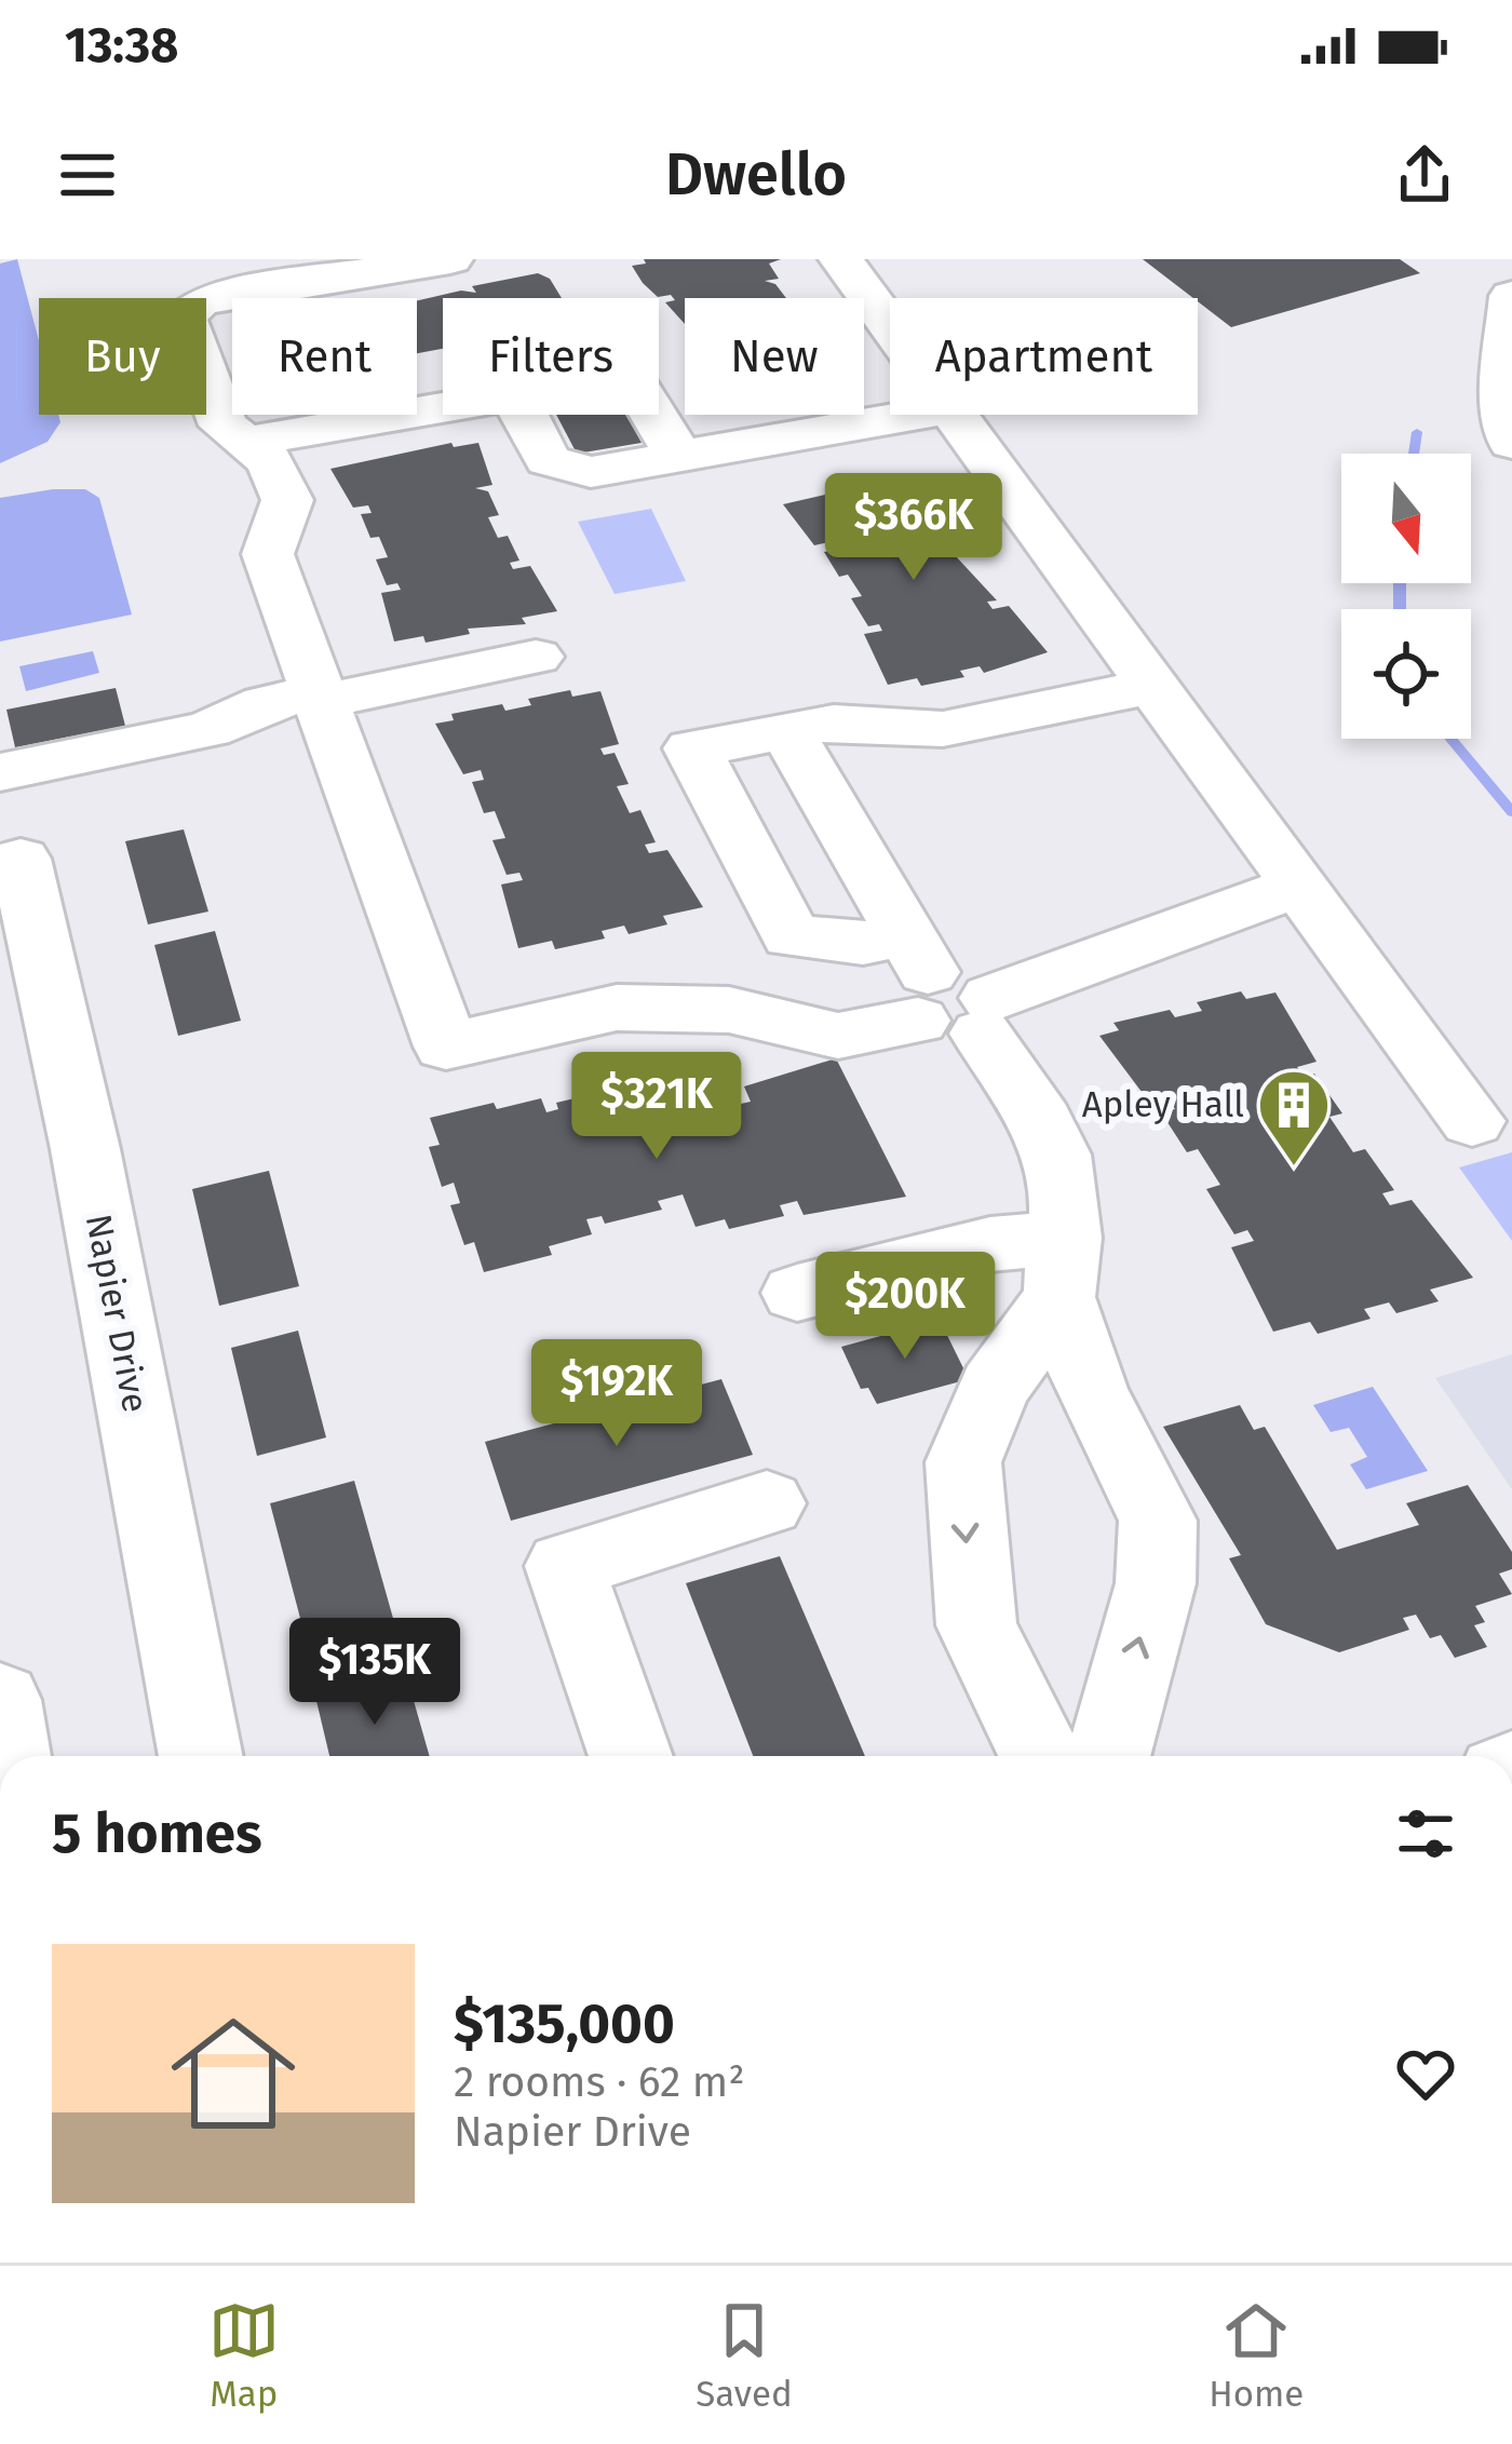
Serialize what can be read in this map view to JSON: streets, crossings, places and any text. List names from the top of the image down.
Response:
{
  "streets": {
    "street": ["Napier Drive"]
  },
  "places": {
    "building": ["Apley Hall"]
  },
  "north": "bottom",
  "page": {
    "status": "13:38",
    "header": "Dwello",
    "chip": [
      "Buy",
      "Rent",
      "Filters",
      "New",
      "Apartment"
    ],
    "price": [
      "$366K",
      "$321K",
      "$200K",
      "$192K",
      "$135K"
    ],
    "heading": "5 homes",
    "list": [
      {
        "name": "$135,000",
        "note": "2 rooms · 62 m² · Napier Drive"
      }
    ],
    "tabs": ["Map", "Saved", "Home"]
  }
}
